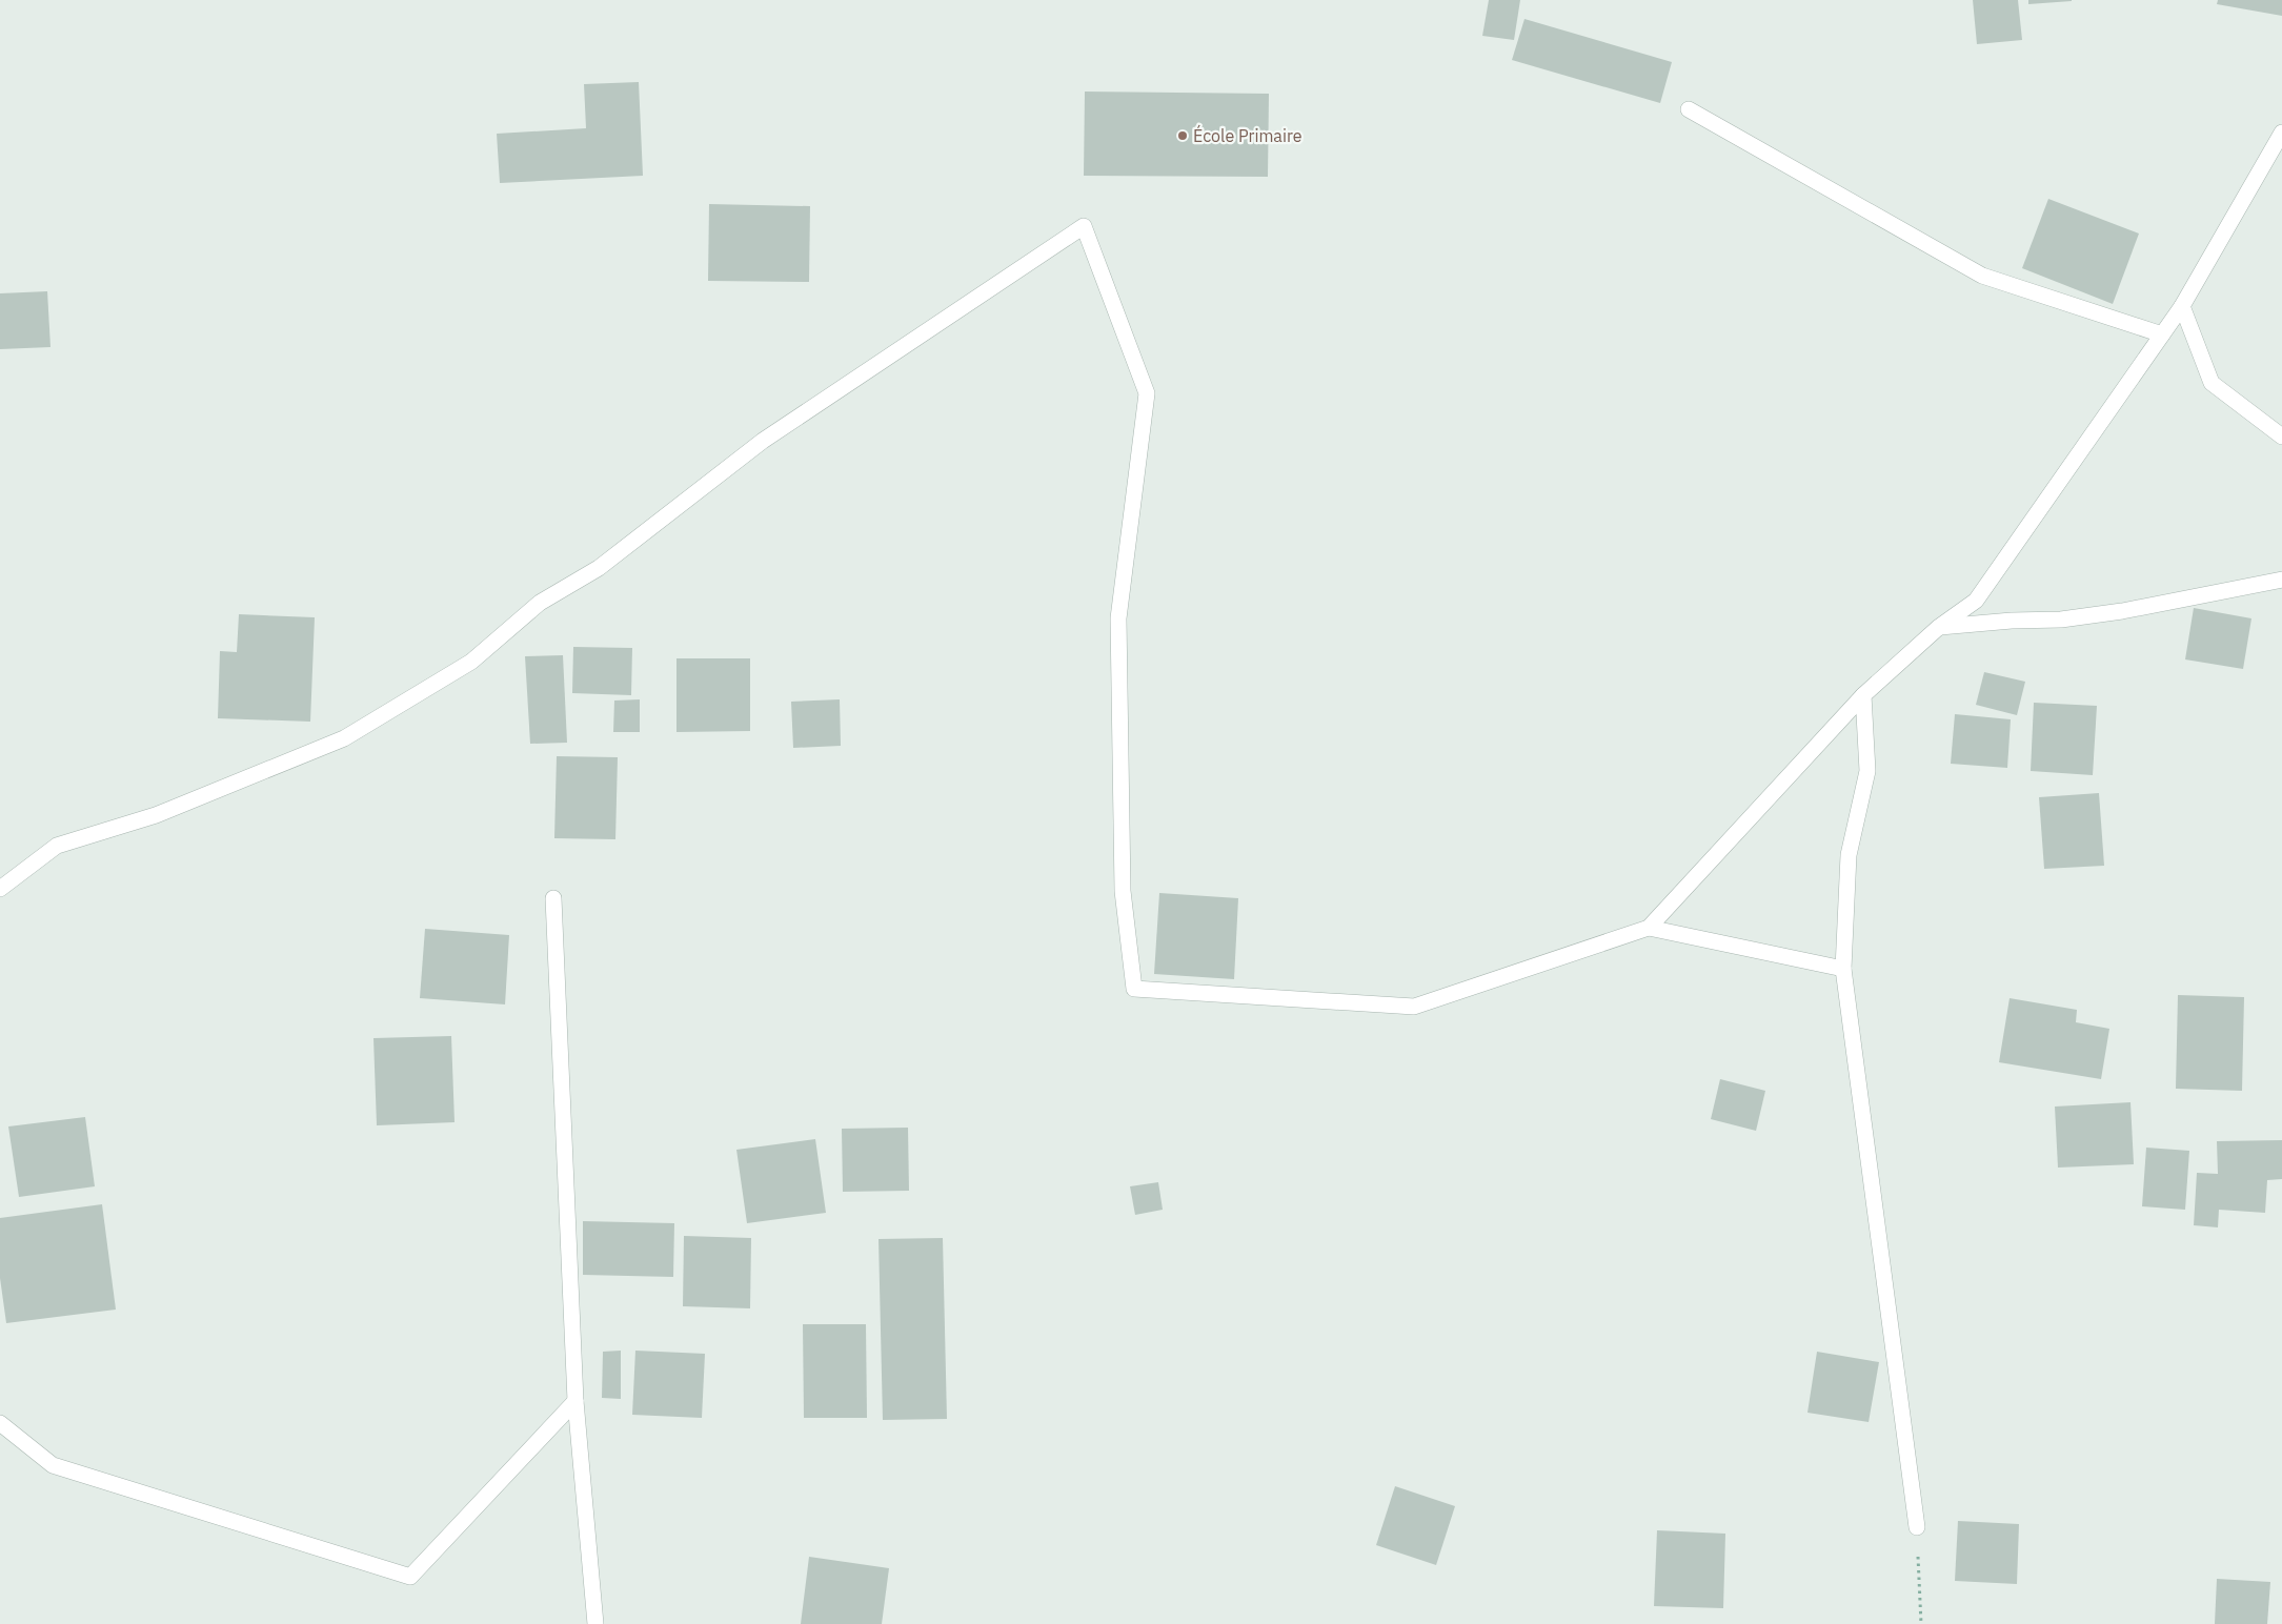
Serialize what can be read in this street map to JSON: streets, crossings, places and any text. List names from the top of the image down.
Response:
{
  "places": ["École Primaire"]
}
